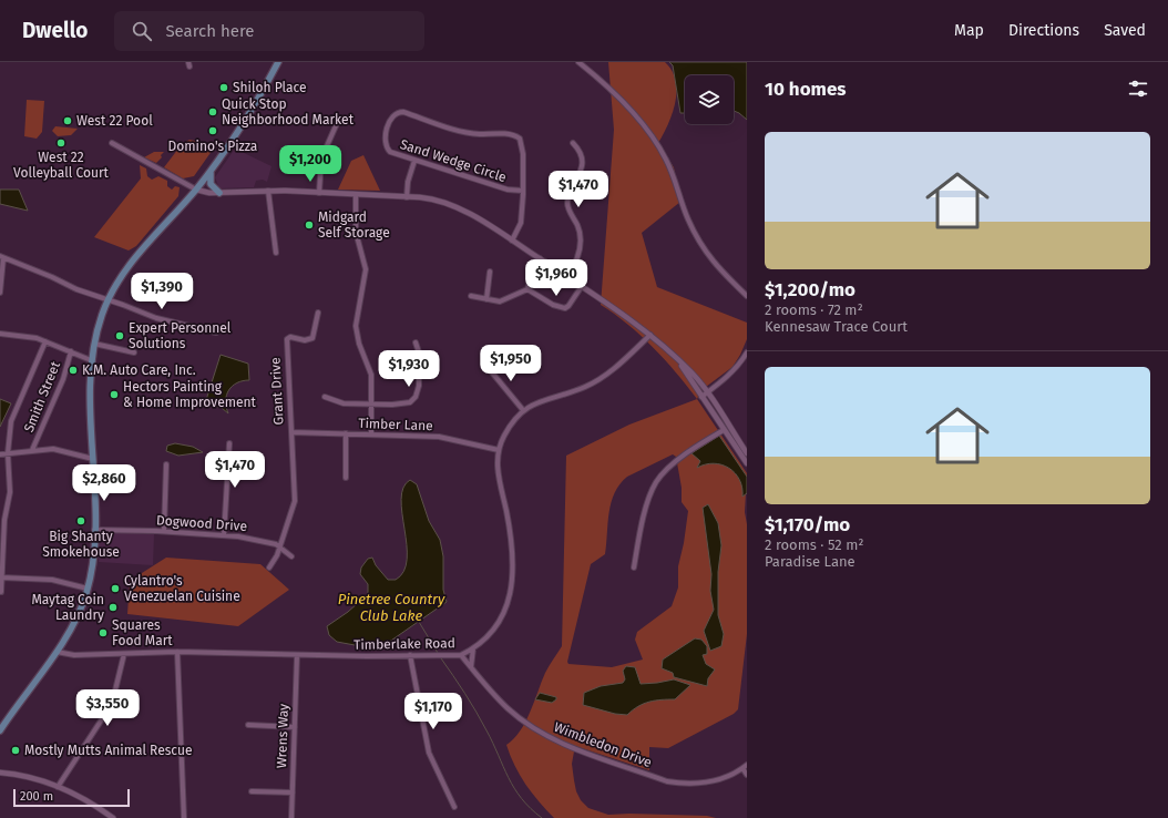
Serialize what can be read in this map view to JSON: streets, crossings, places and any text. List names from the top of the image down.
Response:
{
  "streets": {
    "street": [
      "Sand Wedge Circle",
      "Grant Drive",
      "Smith Street",
      "Timber Lane",
      "Dogwood Drive",
      "Timberlake Road",
      "Wrens Way",
      "Wimbledon Drive"
    ]
  },
  "crossings": [
    ["Grant Drive", "Timber Lane"],
    ["Grant Drive", "Dogwood Drive"],
    ["Timber Lane", "Timberlake Road"],
    ["Timberlake Road", "Wrens Way"],
    ["Timberlake Road", "Wimbledon Drive"]
  ],
  "water": ["Pinetree Country Club Lake"],
  "places": [
    "Shiloh Place",
    "Quick Stop Neighborhood Market",
    "West 22 Pool",
    "Domino's Pizza",
    "West 22 Volleyball Court",
    "Midgard Self Storage",
    "Expert Personnel Solutions",
    "K.M. Auto Care, Inc.",
    "Hectors Painting & Home Improvement",
    "Big Shanty Smokehouse",
    "Cylantro's Venezuelan Cuisine",
    "Maytag Coin Laundry",
    "Squares Food Mart",
    "Mostly Mutts Animal Rescue"
  ],
  "scale_bar": "200 m",
  "page": {
    "header": "Dwello",
    "search": "Search here",
    "nav": ["Map", "Directions", "Saved"],
    "heading": "10 homes",
    "list": [
      {
        "name": "$1,200/mo",
        "note": "2 rooms · 72 m² · Kennesaw Trace Court"
      },
      {
        "name": "$1,170/mo",
        "note": "2 rooms · 52 m² · Paradise Lane"
      }
    ],
    "price": [
      "$1,200",
      "$1,470",
      "$1,960",
      "$1,390",
      "$1,950",
      "$1,930",
      "$1,470",
      "$2,860",
      "$3,550",
      "$1,170"
    ],
    "scale": "200 m"
  }
}
